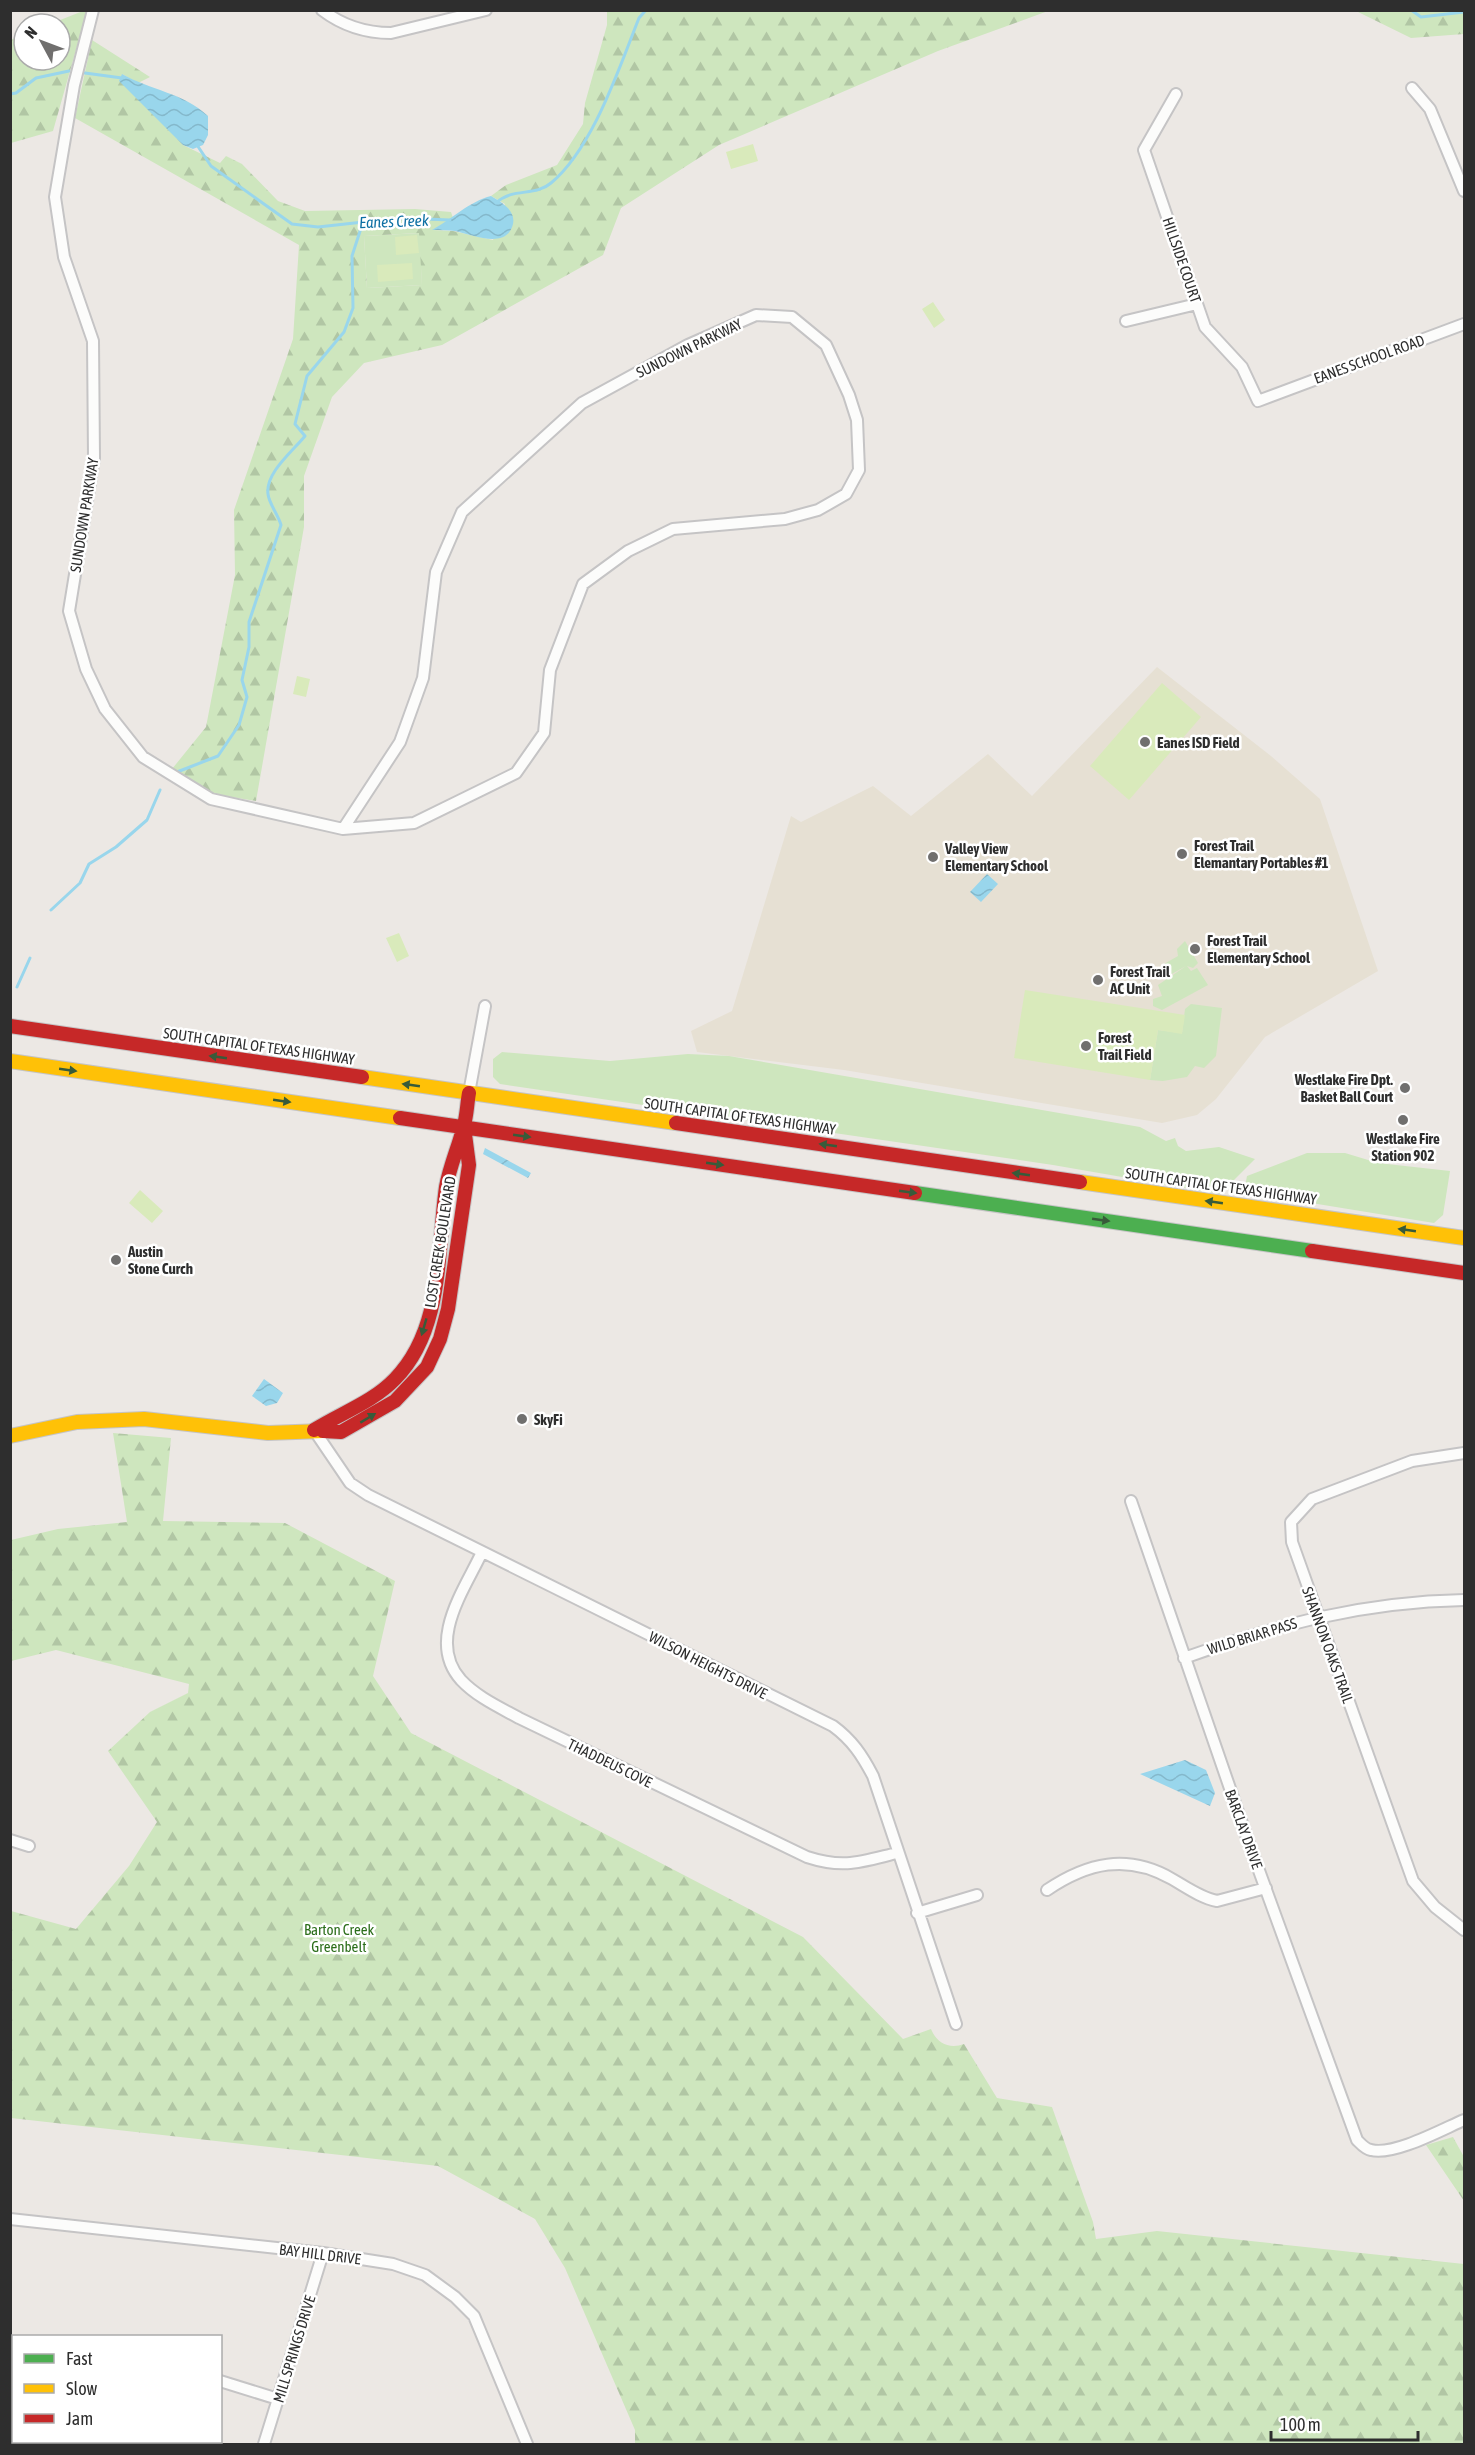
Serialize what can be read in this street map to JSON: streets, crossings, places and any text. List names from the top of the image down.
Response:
{
  "streets": {
    "main road": ["SOUTH CAPITAL OF TEXAS HIGHWAY", "LOST CREEK BOULEVARD"],
    "street": [
      "HILLSIDE COURT",
      "SUNDOWN PARKWAY",
      "EANES SCHOOL ROAD",
      "WILD BRIAR PASS",
      "SHANNON OAKS TRAIL",
      "WILSON HEIGHTS DRIVE",
      "THADDEUS COVE",
      "BARCLAY DRIVE",
      "BAY HILL DRIVE",
      "MILL SPRINGS DRIVE"
    ]
  },
  "crossings": [
    ["HILLSIDE COURT", "EANES SCHOOL ROAD"],
    ["SOUTH CAPITAL OF TEXAS HIGHWAY", "LOST CREEK BOULEVARD"],
    ["LOST CREEK BOULEVARD", "WILSON HEIGHTS DRIVE"],
    ["WILD BRIAR PASS", "SHANNON OAKS TRAIL"],
    ["WILD BRIAR PASS", "BARCLAY DRIVE"],
    ["WILSON HEIGHTS DRIVE", "THADDEUS COVE"],
    ["BAY HILL DRIVE", "MILL SPRINGS DRIVE"]
  ],
  "water": ["Eanes Creek"],
  "parks": ["Barton Creek Greenbelt"],
  "places": [
    "Eanes ISD Field",
    "Forest Trail Elemantary Portables #1",
    "Valley View Elementary School",
    "Forest Trail Elementary School",
    "Forest Trail AC Unit",
    "Forest Trail Field",
    "Westlake Fire Dpt. Basket Ball Court",
    "Westlake Fire Station 902",
    "Austin Stone Curch",
    "SkyFi"
  ],
  "legend": ["Fast", "Slow", "Jam"],
  "scale_bar": "100 m",
  "north": "top left"
}
